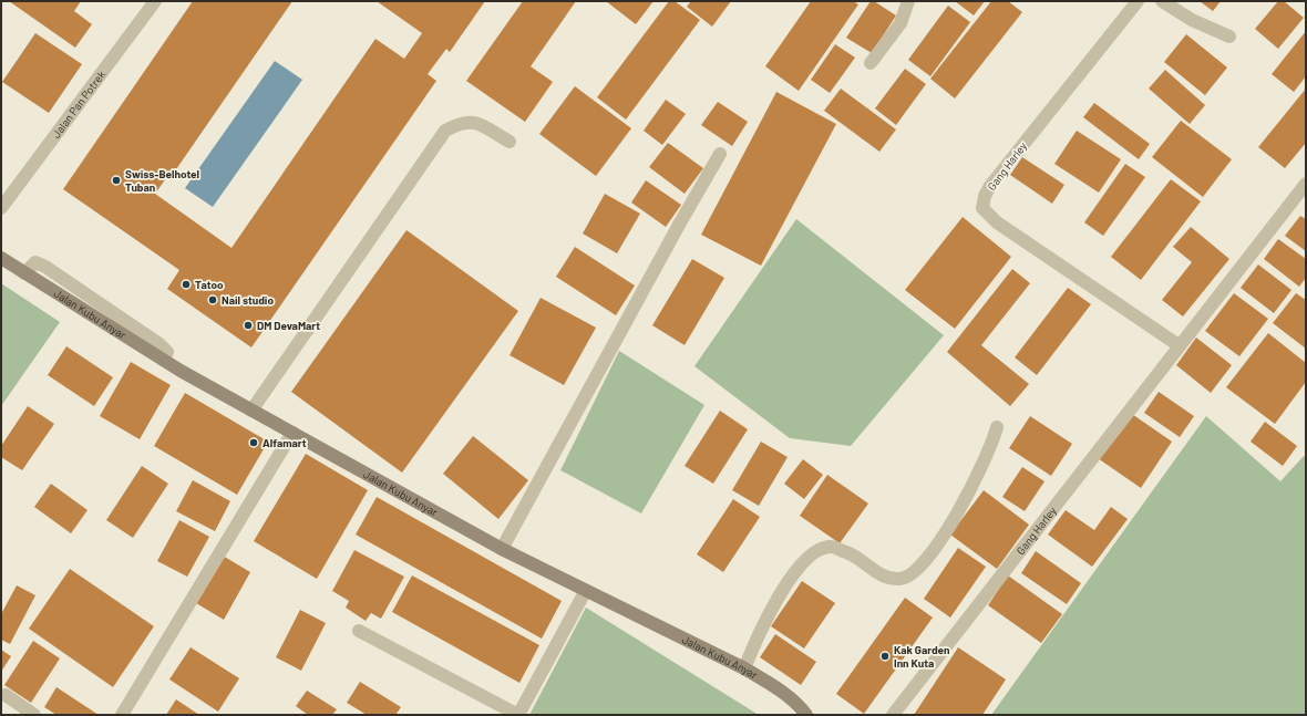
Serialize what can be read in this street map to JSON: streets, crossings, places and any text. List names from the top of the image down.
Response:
{
  "streets": {
    "street": ["Jalan Pan Potrek", "Gang Harley", "Jalan Kubu Anyar"]
  },
  "places": [
    "Swiss-Belhotel Tuban",
    "Tatoo",
    "Nail studio",
    "DM DevaMart",
    "Alfamart",
    "Kak Garden Inn Kuta"
  ]
}
